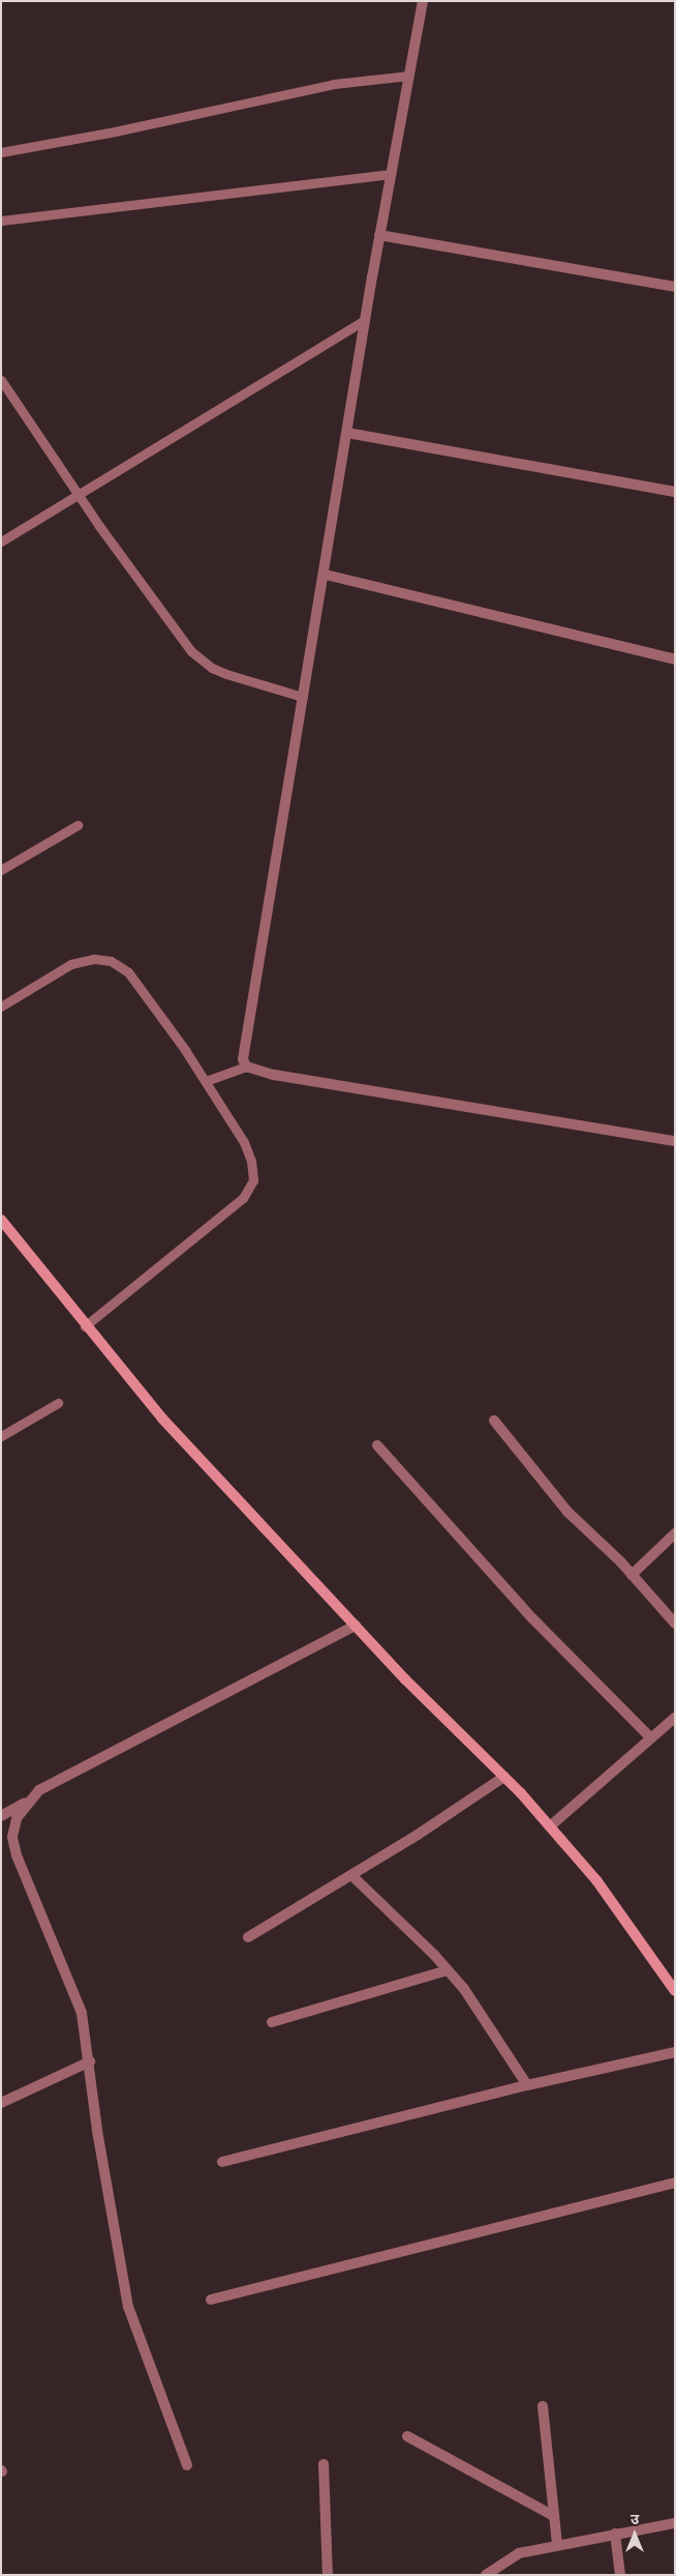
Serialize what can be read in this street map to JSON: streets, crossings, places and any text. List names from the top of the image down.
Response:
{
  "north": "top"
}
